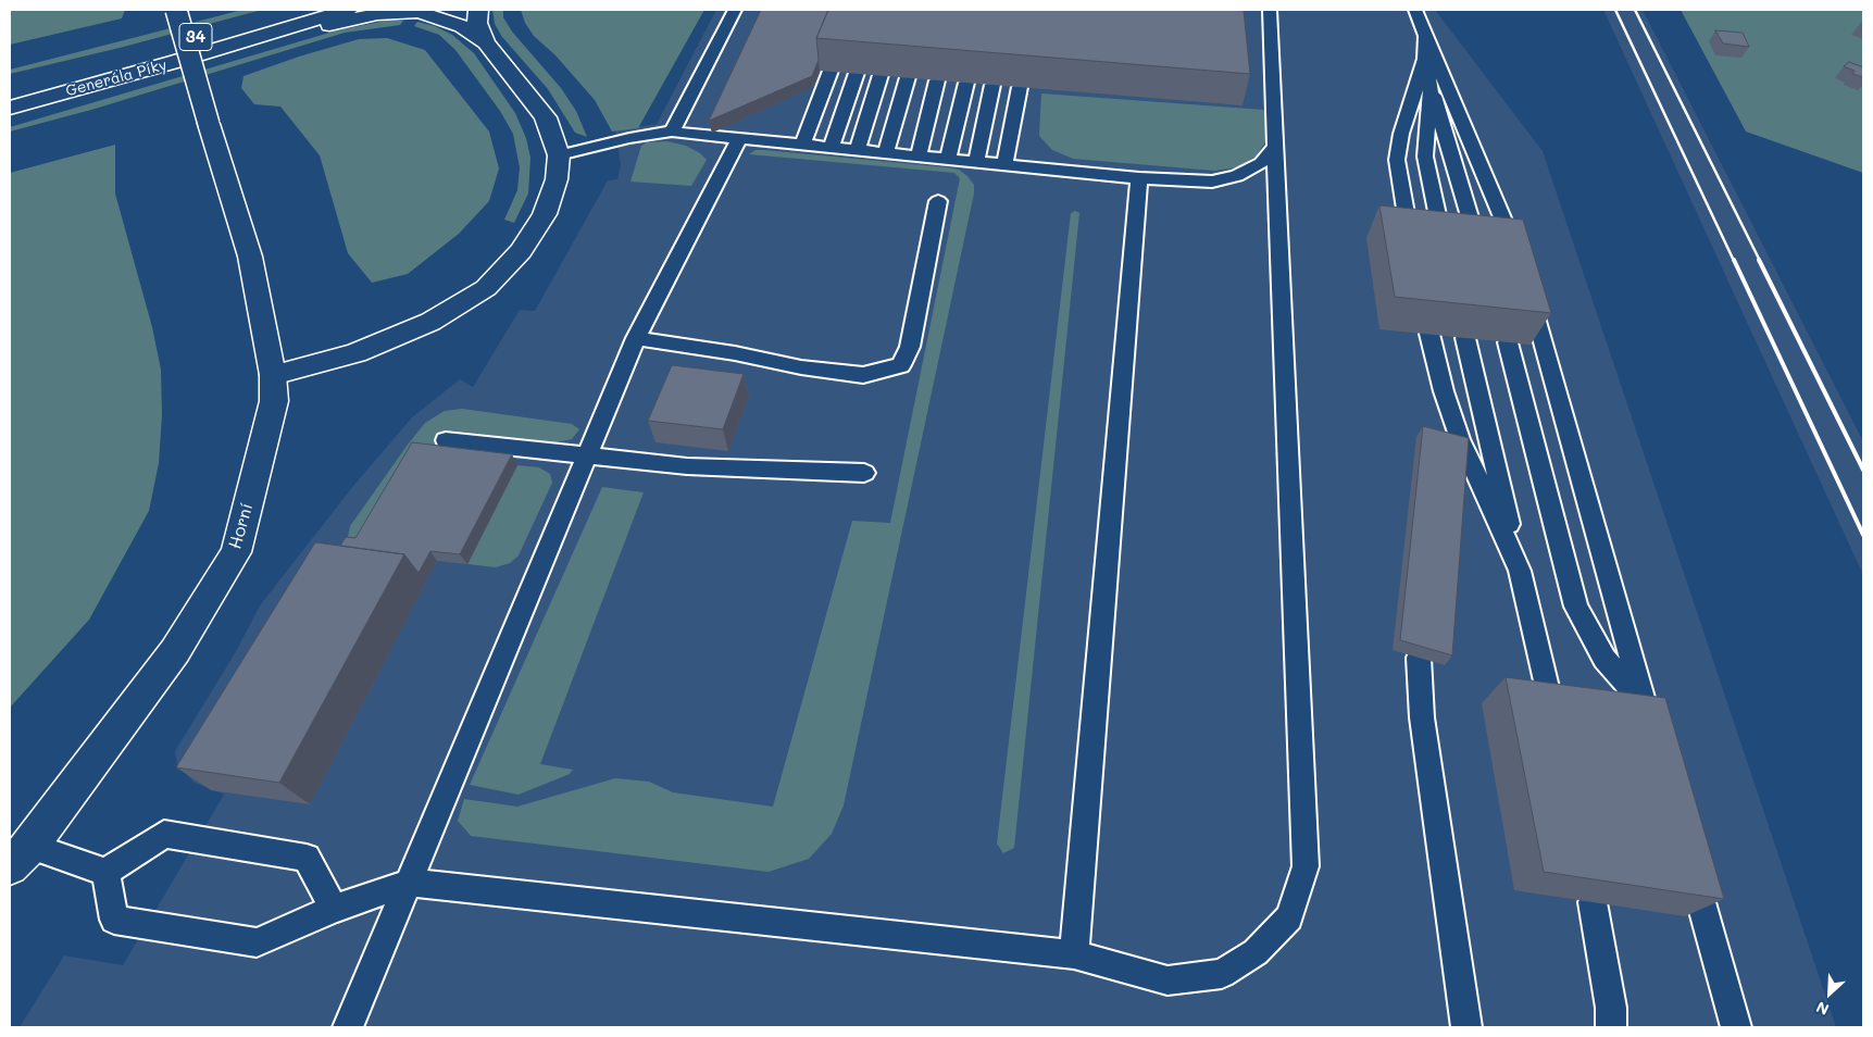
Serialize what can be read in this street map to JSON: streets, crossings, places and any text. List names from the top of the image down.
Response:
{
  "streets": {
    "main road": ["34", "Generála Píky", "Horní"]
  },
  "north": "bottom left"
}
